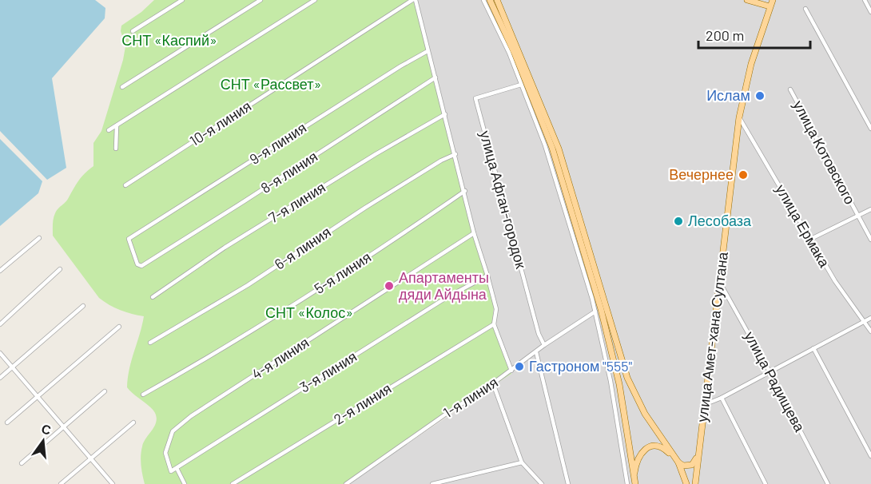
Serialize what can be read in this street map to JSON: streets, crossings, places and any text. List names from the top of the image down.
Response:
{
  "streets": {
    "main road": ["улица Амет-хана Султана"],
    "street": [
      "10-я линия",
      "9-я линия",
      "улица Котовского",
      "8-я линия",
      "улица Афган-городок",
      "7-я линия",
      "улица Ермака",
      "6-я линия",
      "5-я линия",
      "4-я линия",
      "3-я линия",
      "улица Радищева",
      "1-я линия",
      "2-я линия"
    ]
  },
  "crossings": [
    ["9-я линия", "8-я линия"],
    ["улица Афган-городок", "1-я линия"],
    ["улица Ермака", "улица Амет-хана Султана"],
    ["улица Амет-хана Султана", "улица Радищева"],
    ["4-я линия", "3-я линия"]
  ],
  "parks": ["СНТ «Каспий»", "СНТ «Рассвет»", "СНТ «Колос»"],
  "places": [
    "Ислам",
    "Вечернее",
    "Лесобаза",
    "Апартаменты дяди Айдына",
    "Гастроном \"555\""
  ],
  "scale_bar": "200 m",
  "north": "top"
}
